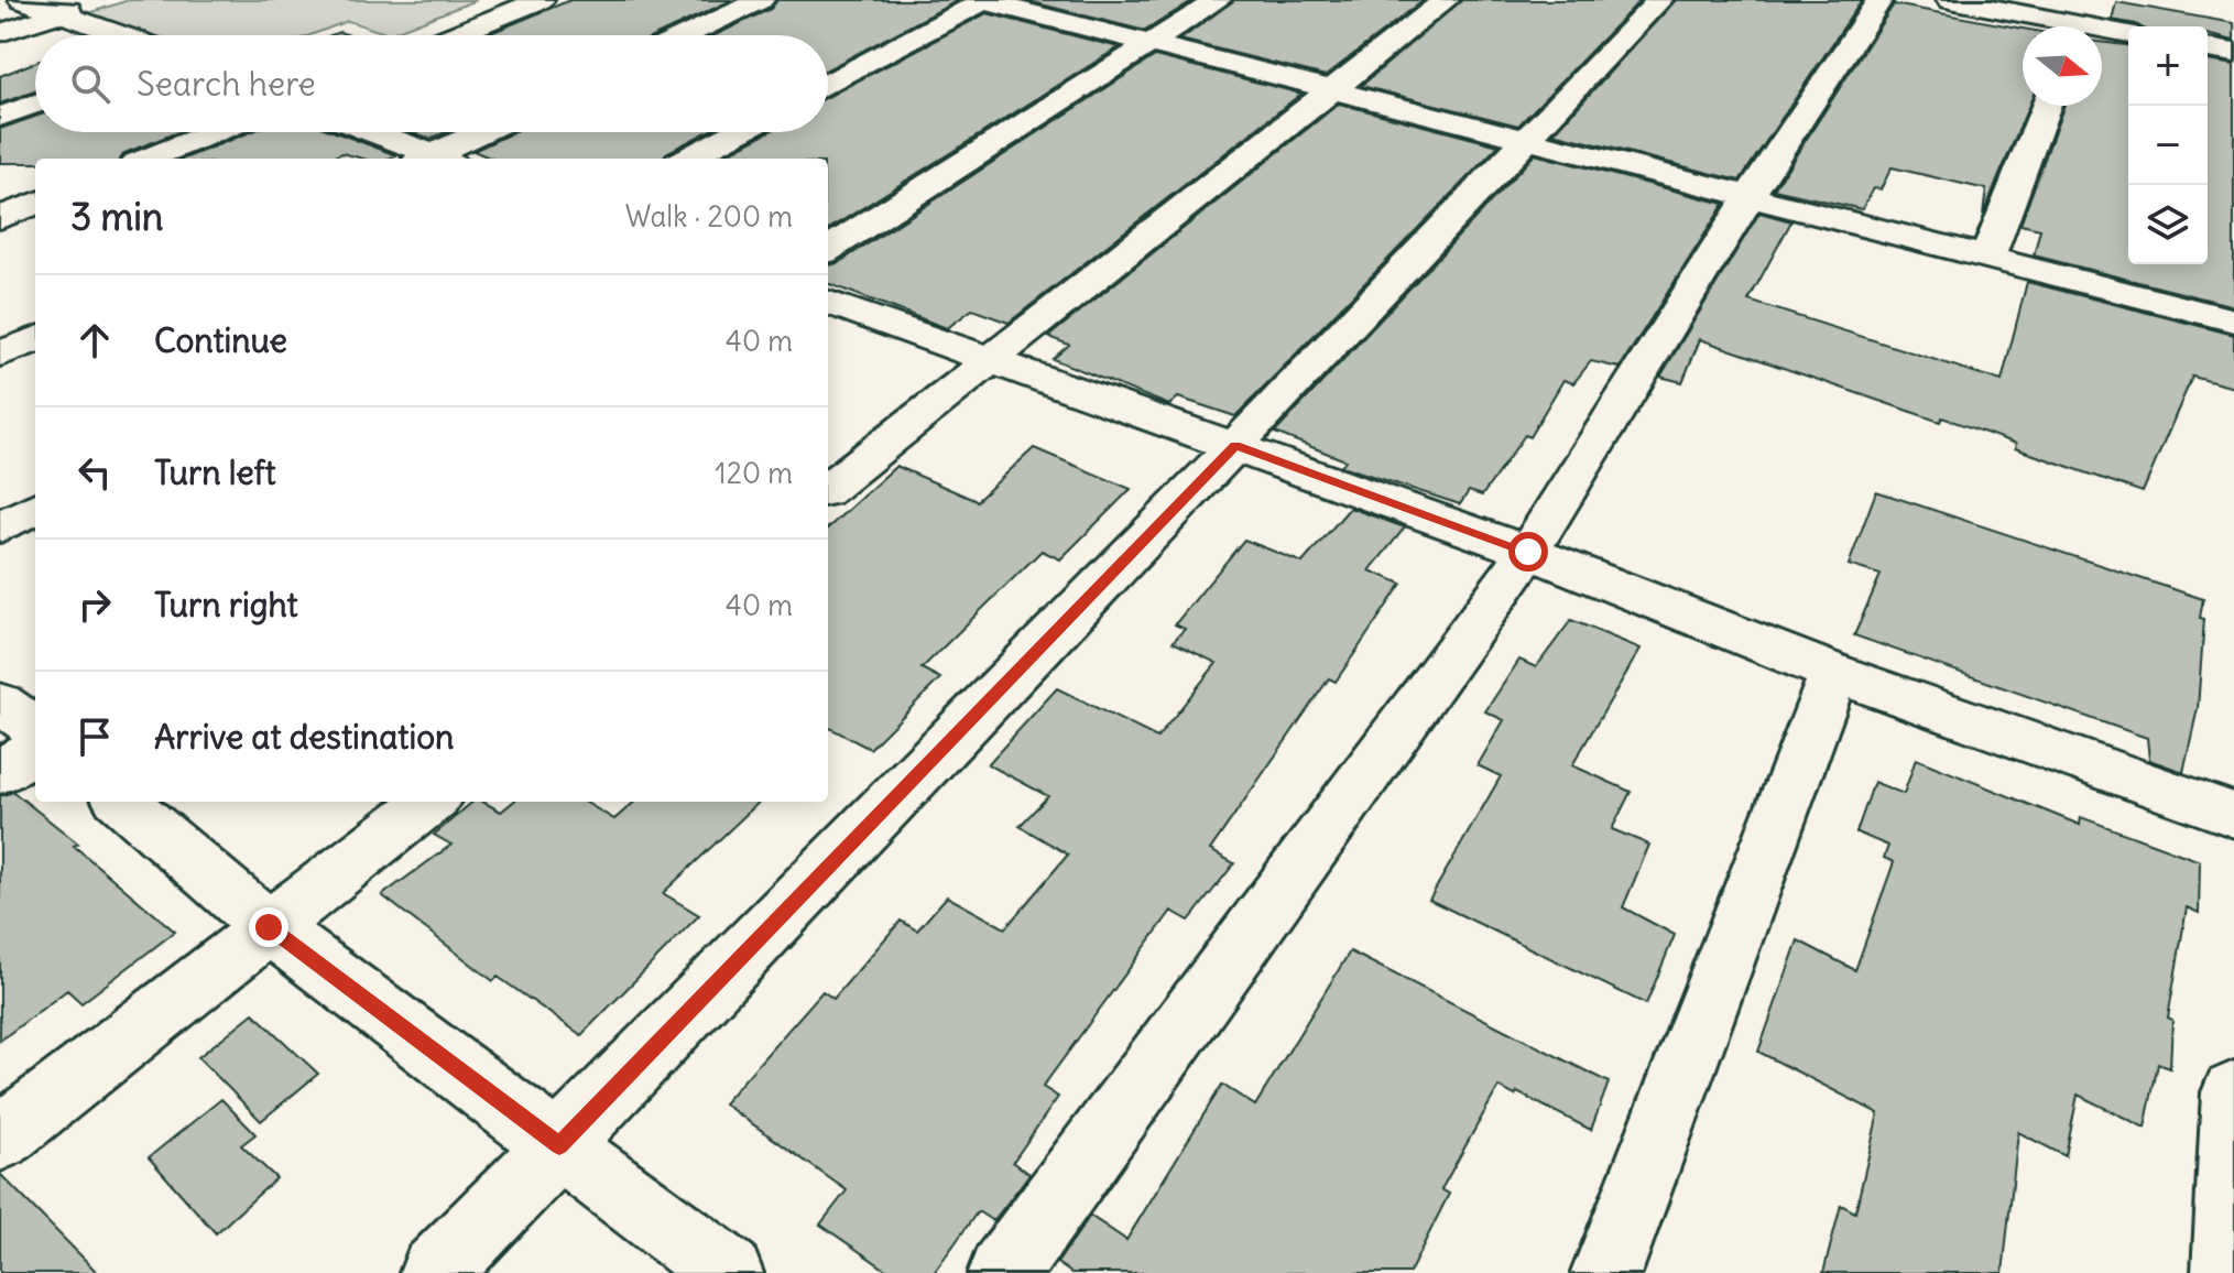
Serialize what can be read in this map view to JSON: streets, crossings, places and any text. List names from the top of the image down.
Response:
{
  "north": "right",
  "page": {
    "map_buttons": ["+", "−"],
    "search": "Search here",
    "heading": ["3 min", "Walk · 200 m"],
    "list": [
      ["Continue", "40 m"],
      ["Turn left", "120 m"],
      ["Turn right", "40 m"],
      "Arrive at destination"
    ]
  }
}
